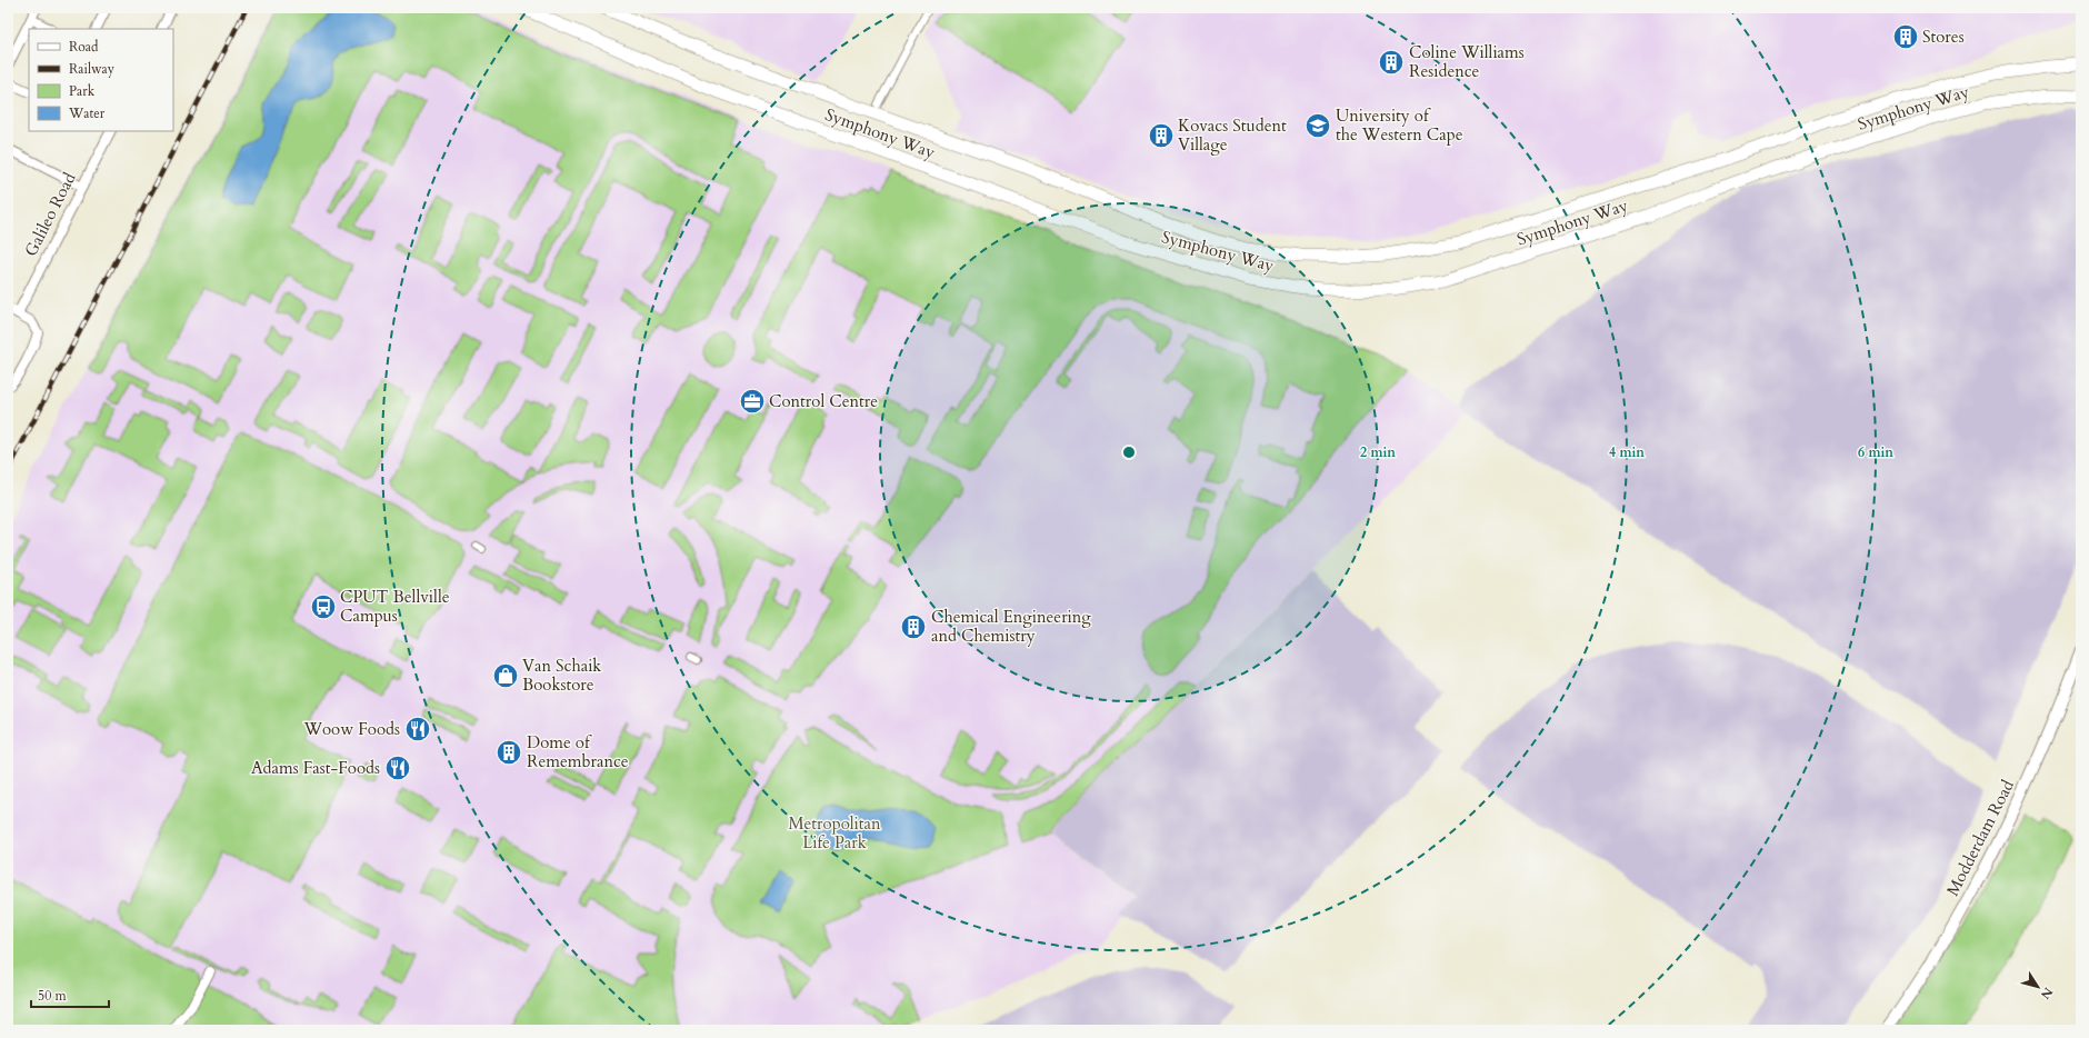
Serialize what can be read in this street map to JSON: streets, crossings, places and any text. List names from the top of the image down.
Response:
{
  "streets": {
    "main road": ["Symphony Way"],
    "street": ["Galileo Road", "Modderdam Road"]
  },
  "parks": ["Metropolitan Life Park"],
  "places": {
    "building": [
      "Stores",
      "Coline Williams Residence",
      "Kovacs Student Village",
      "Chemical Engineering and Chemistry",
      "Dome of Remembrance"
    ],
    "school or university": ["University of the Western Cape"],
    "office": ["Control Centre"],
    "bus stop": ["CPUT Bellville Campus"],
    "shop": ["Van Schaik Bookstore"],
    "restaurant": ["Woow Foods", "Adams Fast-Foods"]
  },
  "legend": [
    "Road",
    "Railway",
    "Park",
    "Water"
  ],
  "scale_bar": "50 m",
  "north": "bottom right",
  "rings": ["2 min", "4 min", "6 min"]
}
